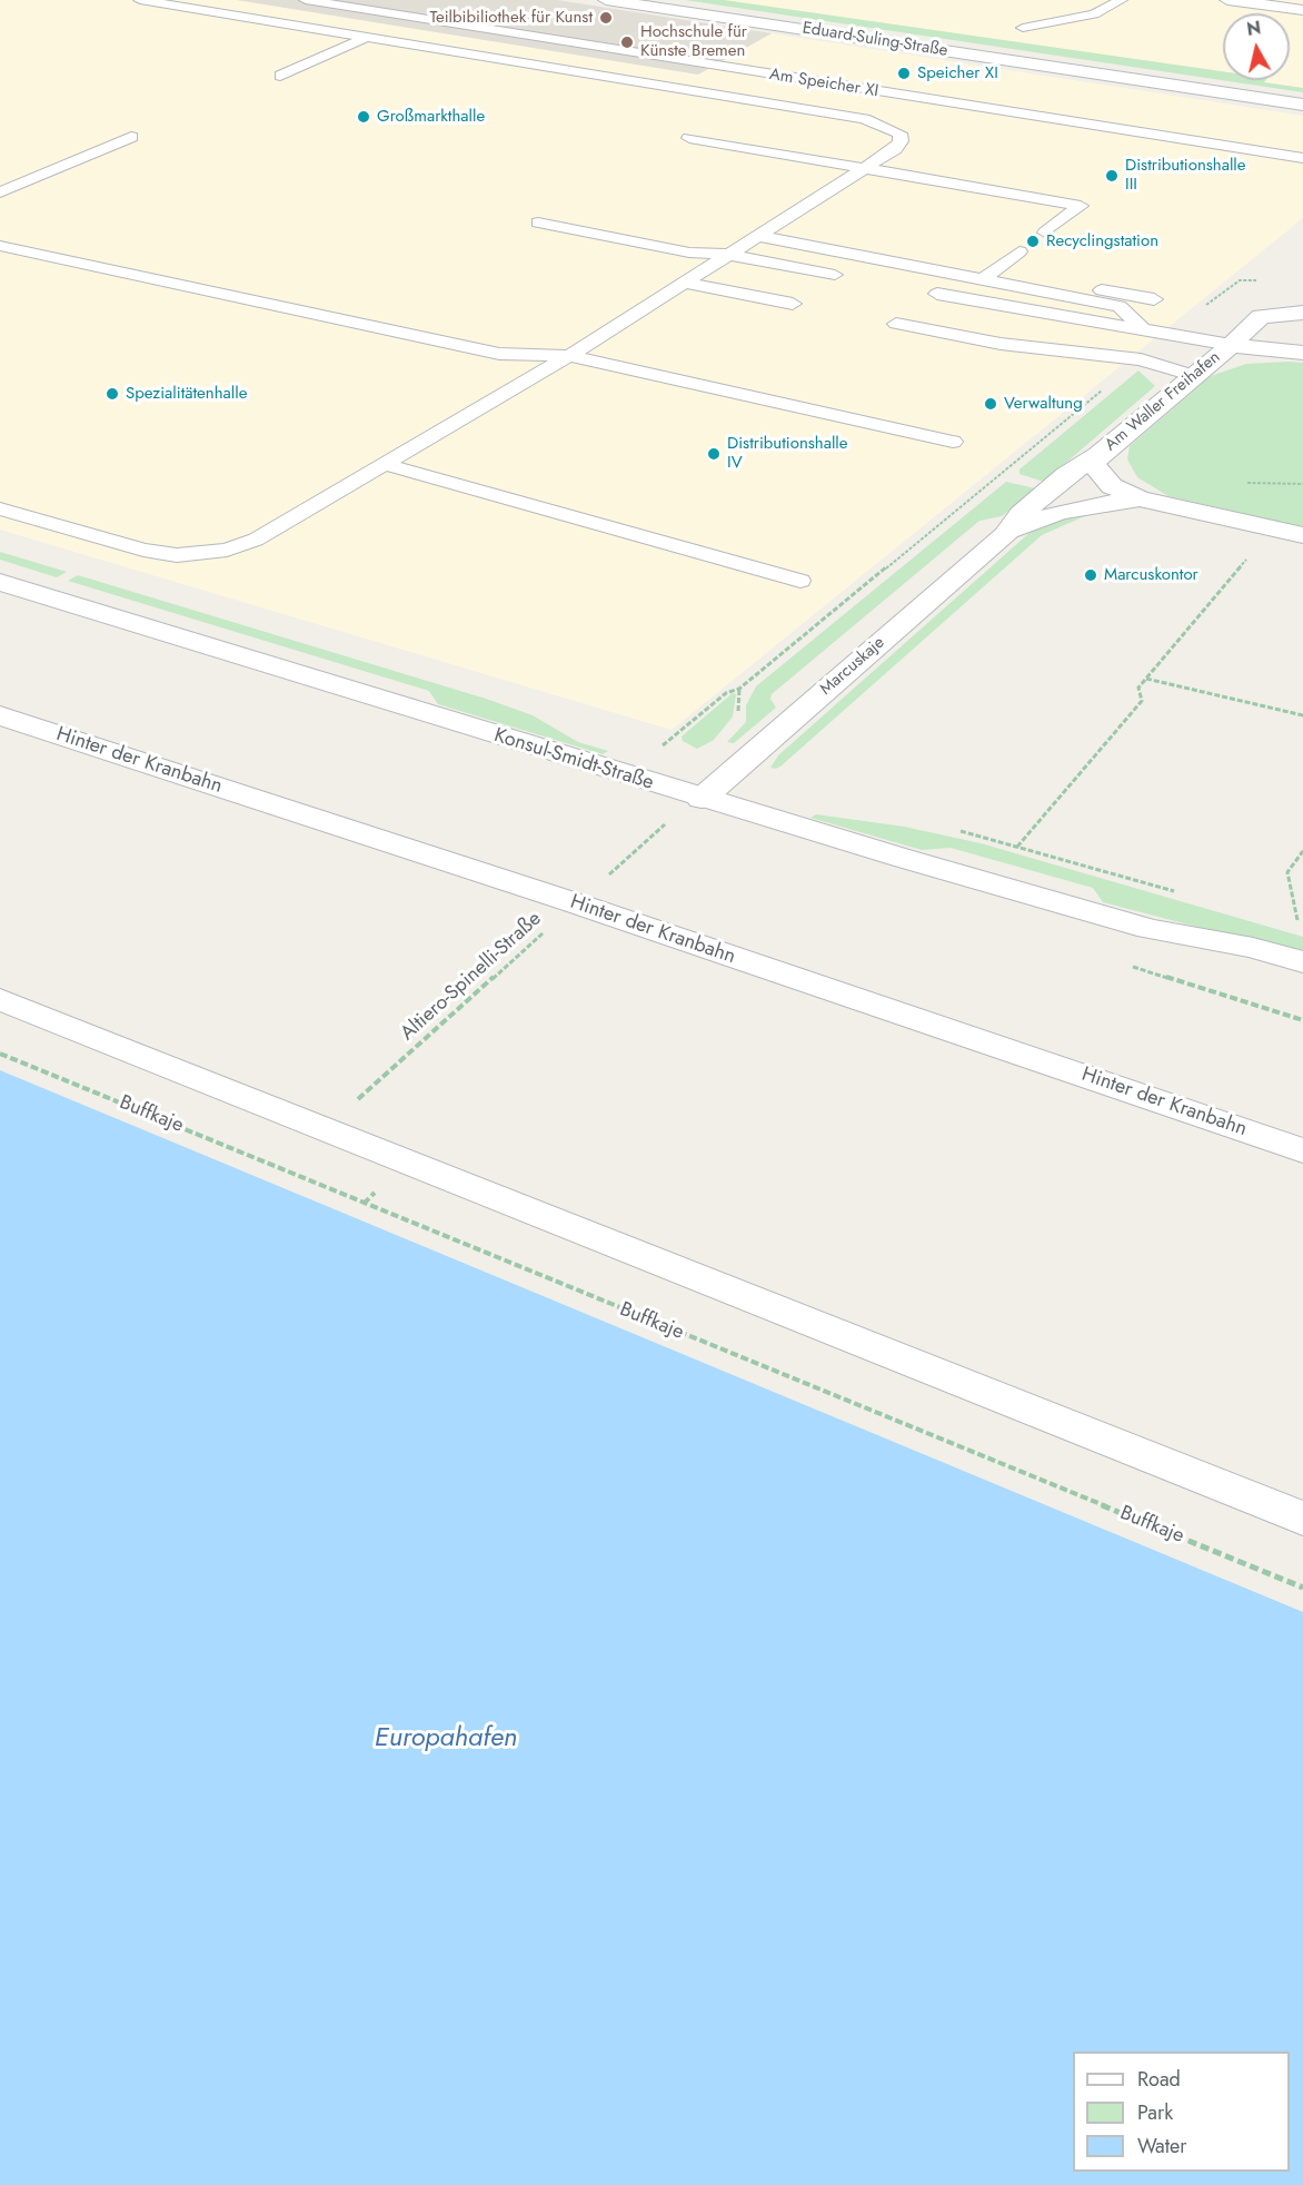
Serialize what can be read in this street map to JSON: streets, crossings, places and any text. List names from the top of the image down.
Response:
{
  "streets": {
    "street": [
      "Eduard-Suling-Straße",
      "Am Waller Freihafen",
      "Marcuskaje",
      "Konsul-Smidt-Straße",
      "Hinter der Kranbahn"
    ],
    "lane": ["Am Speicher XI"],
    "path": ["Altiero-Spinelli-Straße", "Buffkaje"]
  },
  "crossings": [
    ["Am Waller Freihafen", "Marcuskaje"],
    ["Marcuskaje", "Konsul-Smidt-Straße"],
    ["Hinter der Kranbahn", "Altiero-Spinelli-Straße"]
  ],
  "water": ["Europahafen"],
  "places": [
    "Teilbibiliothek für Kunst",
    "Hochschule für Künste Bremen",
    "Speicher XI",
    "Großmarkthalle",
    "Distributionshalle III",
    "Recyclingstation",
    "Spezialitätenhalle",
    "Verwaltung",
    "Distributionshalle IV",
    "Marcuskontor"
  ],
  "legend": ["Road", "Park", "Water"],
  "north": "top"
}
